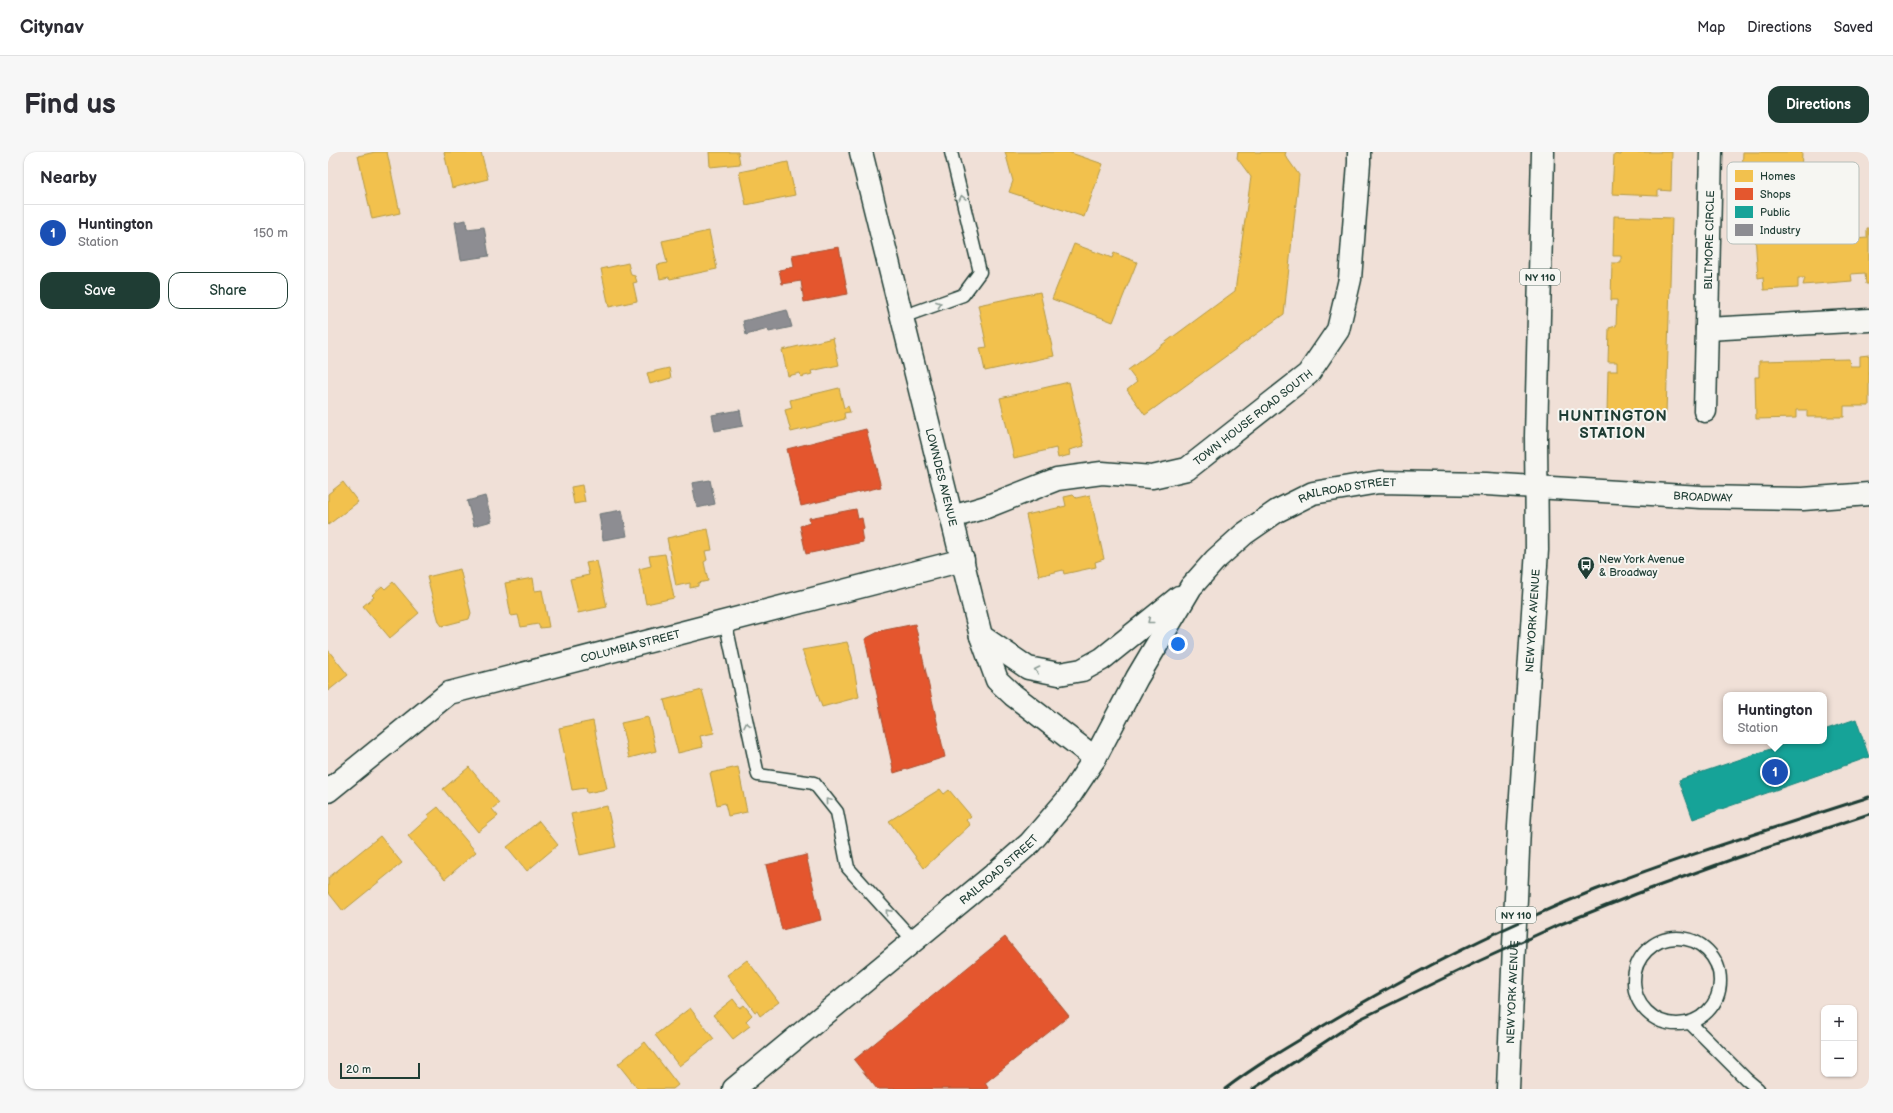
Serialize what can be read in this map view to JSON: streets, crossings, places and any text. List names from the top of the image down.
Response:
{
  "streets": {
    "street": [
      "BILTMORE CIRCLE",
      "NY 110",
      "TOWN HOUSE ROAD SOUTH",
      "LOWNDES AVENUE",
      "RAILROAD STREET",
      "BROADWAY",
      "NEW YORK AVENUE",
      "COLUMBIA STREET"
    ]
  },
  "crossings": [
    ["TOWN HOUSE ROAD SOUTH", "LOWNDES AVENUE"],
    ["LOWNDES AVENUE", "RAILROAD STREET"],
    ["LOWNDES AVENUE", "COLUMBIA STREET"],
    ["RAILROAD STREET", "BROADWAY"],
    ["RAILROAD STREET", "NEW YORK AVENUE"],
    ["BROADWAY", "NEW YORK AVENUE"]
  ],
  "districts": ["HUNTINGTON STATION"],
  "places": {
    "bus stop": ["New York Avenue & Broadway"]
  },
  "legend": [
    "Homes",
    "Shops",
    "Public",
    "Industry"
  ],
  "scale_bar": "20 m",
  "page": {
    "header": "Citynav",
    "nav": ["Map", "Directions", "Saved"],
    "buttons": [
      "Directions",
      ["Save", "Share"]
    ],
    "title": "Find us",
    "heading": "Nearby",
    "list": [
      {
        "mark": "1",
        "name": "Huntington",
        "note": "Station",
        "value": "150 m"
      }
    ],
    "popup": ["Huntington", "Station"],
    "pins": "1",
    "map_buttons": ["+", "−"],
    "scale": "20 m"
  }
}
